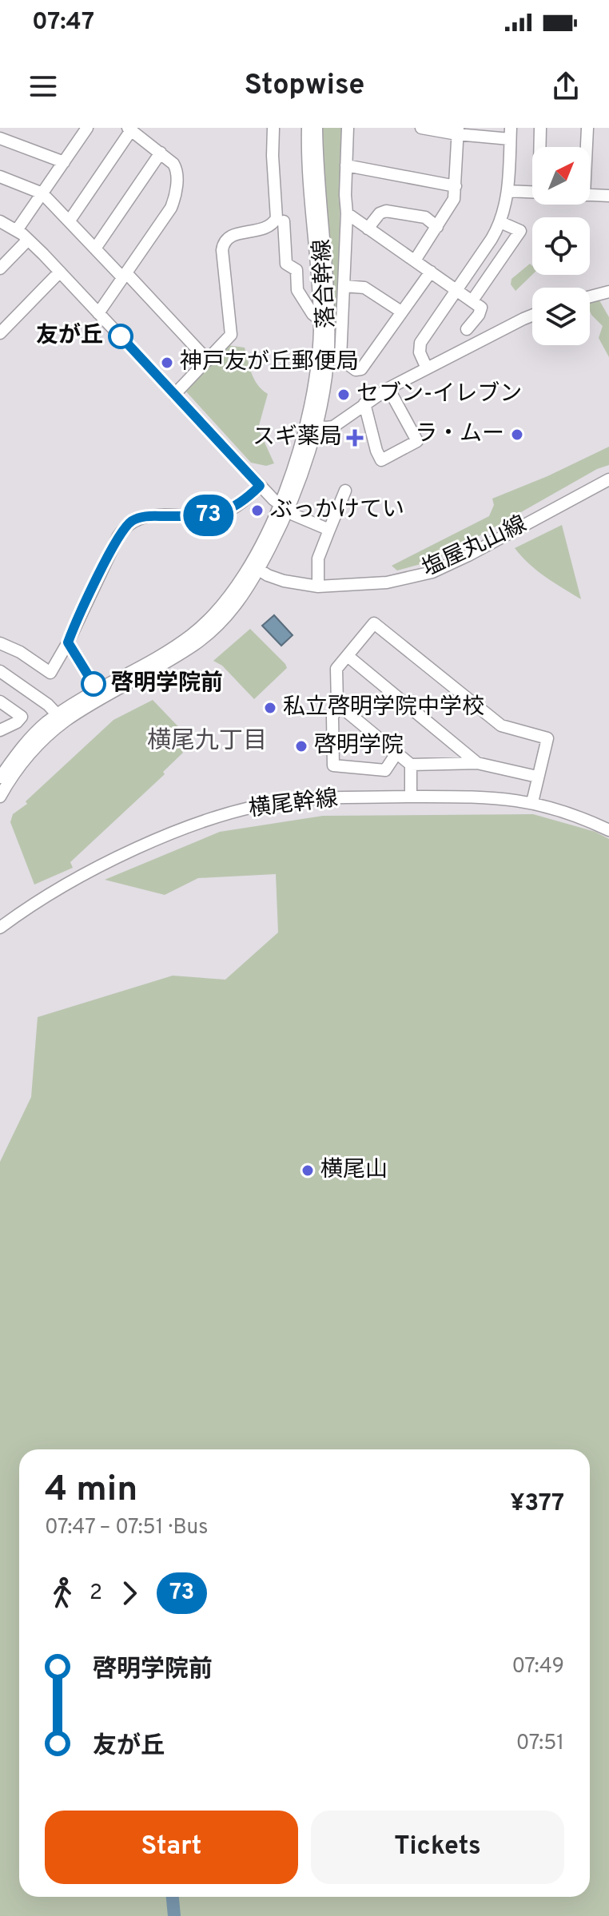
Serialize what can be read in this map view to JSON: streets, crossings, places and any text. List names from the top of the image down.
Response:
{
  "streets": {
    "street": ["落合幹線", "塩屋丸山線", "横尾幹線"]
  },
  "districts": ["横尾九丁目"],
  "places": {
    "other": [
      "友が丘",
      "神戸友が丘郵便局",
      "セブン-イレブン",
      "ラ・ムー",
      "ぶっかけてい",
      "啓明学院前",
      "私立啓明学院中学校",
      "啓明学院",
      "横尾山"
    ],
    "health": ["スギ薬局"]
  },
  "lines": ["bus line 73"],
  "north": "top right",
  "page": {
    "status": "07:47",
    "header": "Stopwise",
    "on_map": "73",
    "heading": ["4 min", "07:47 – 07:51 · Bus", "¥377"],
    "legs": ["2", "73"],
    "list": [
      {
        "name": "啓明学院前",
        "value": "07:49"
      },
      {
        "name": "友が丘",
        "value": "07:51"
      }
    ],
    "buttons": ["Start", "Tickets"]
  }
}
